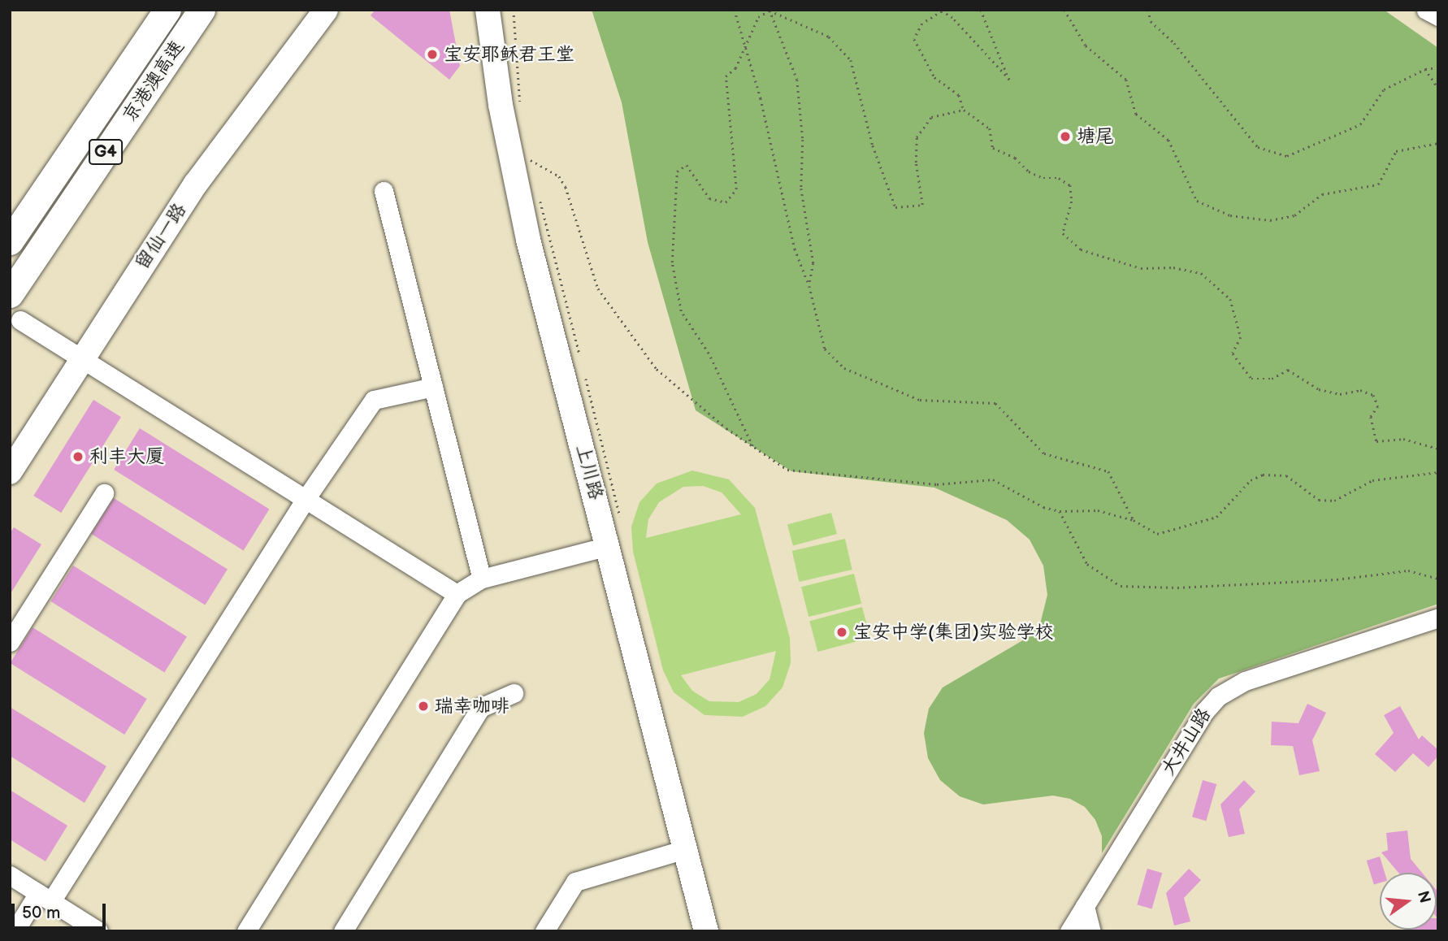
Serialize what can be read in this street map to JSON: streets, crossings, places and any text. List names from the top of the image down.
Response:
{
  "streets": {
    "highway": ["京港澳高速", "G4"],
    "main road": ["留仙一路", "上川路"],
    "street": ["大井山路"]
  },
  "places": [
    "宝安耶稣君王堂",
    "塘尾",
    "利丰大厦",
    "宝安中学(集团)实验学校",
    "瑞幸咖啡"
  ],
  "scale_bar": "50 m",
  "north": "right"
}
